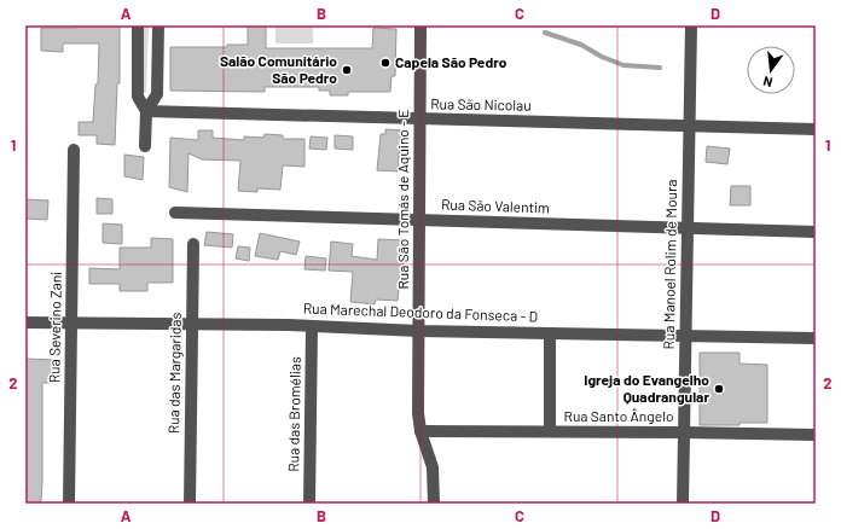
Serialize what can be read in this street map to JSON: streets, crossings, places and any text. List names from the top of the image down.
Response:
{
  "streets": {
    "street": [
      "Rua São Nicolau",
      "Rua São Tomás de Aquino - E",
      "Rua São Valentim",
      "Rua Manoel Rolim de Moura",
      "Rua Marechal Deodoro da Fonseca - D",
      "Rua Severino Zani",
      "Rua das Margaridas",
      "Rua das Bromélias",
      "Rua Santo Ângelo"
    ]
  },
  "crossings": [
    ["Rua São Nicolau", "Rua São Tomás de Aquino - E"],
    ["Rua São Nicolau", "Rua Manoel Rolim de Moura"],
    ["Rua São Tomás de Aquino - E", "Rua São Valentim"],
    ["Rua São Tomás de Aquino - E", "Rua Marechal Deodoro da Fonseca - D"],
    ["Rua São Tomás de Aquino - E", "Rua Santo Ângelo"],
    ["Rua São Valentim", "Rua Manoel Rolim de Moura"],
    ["Rua Manoel Rolim de Moura", "Rua Marechal Deodoro da Fonseca - D"],
    ["Rua Manoel Rolim de Moura", "Rua Santo Ângelo"],
    ["Rua Marechal Deodoro da Fonseca - D", "Rua Severino Zani"],
    ["Rua Marechal Deodoro da Fonseca - D", "Rua das Margaridas"],
    ["Rua Marechal Deodoro da Fonseca - D", "Rua das Bromélias"]
  ],
  "places": ["Capela São Pedro", "Salão Comunitário São Pedro", "Igreja do Evangelho Quadrangular"],
  "north": "bottom",
  "grid": {
    "columns": [
      "A",
      "B",
      "C",
      "D"
    ],
    "rows": ["1", "2"]
  }
}
